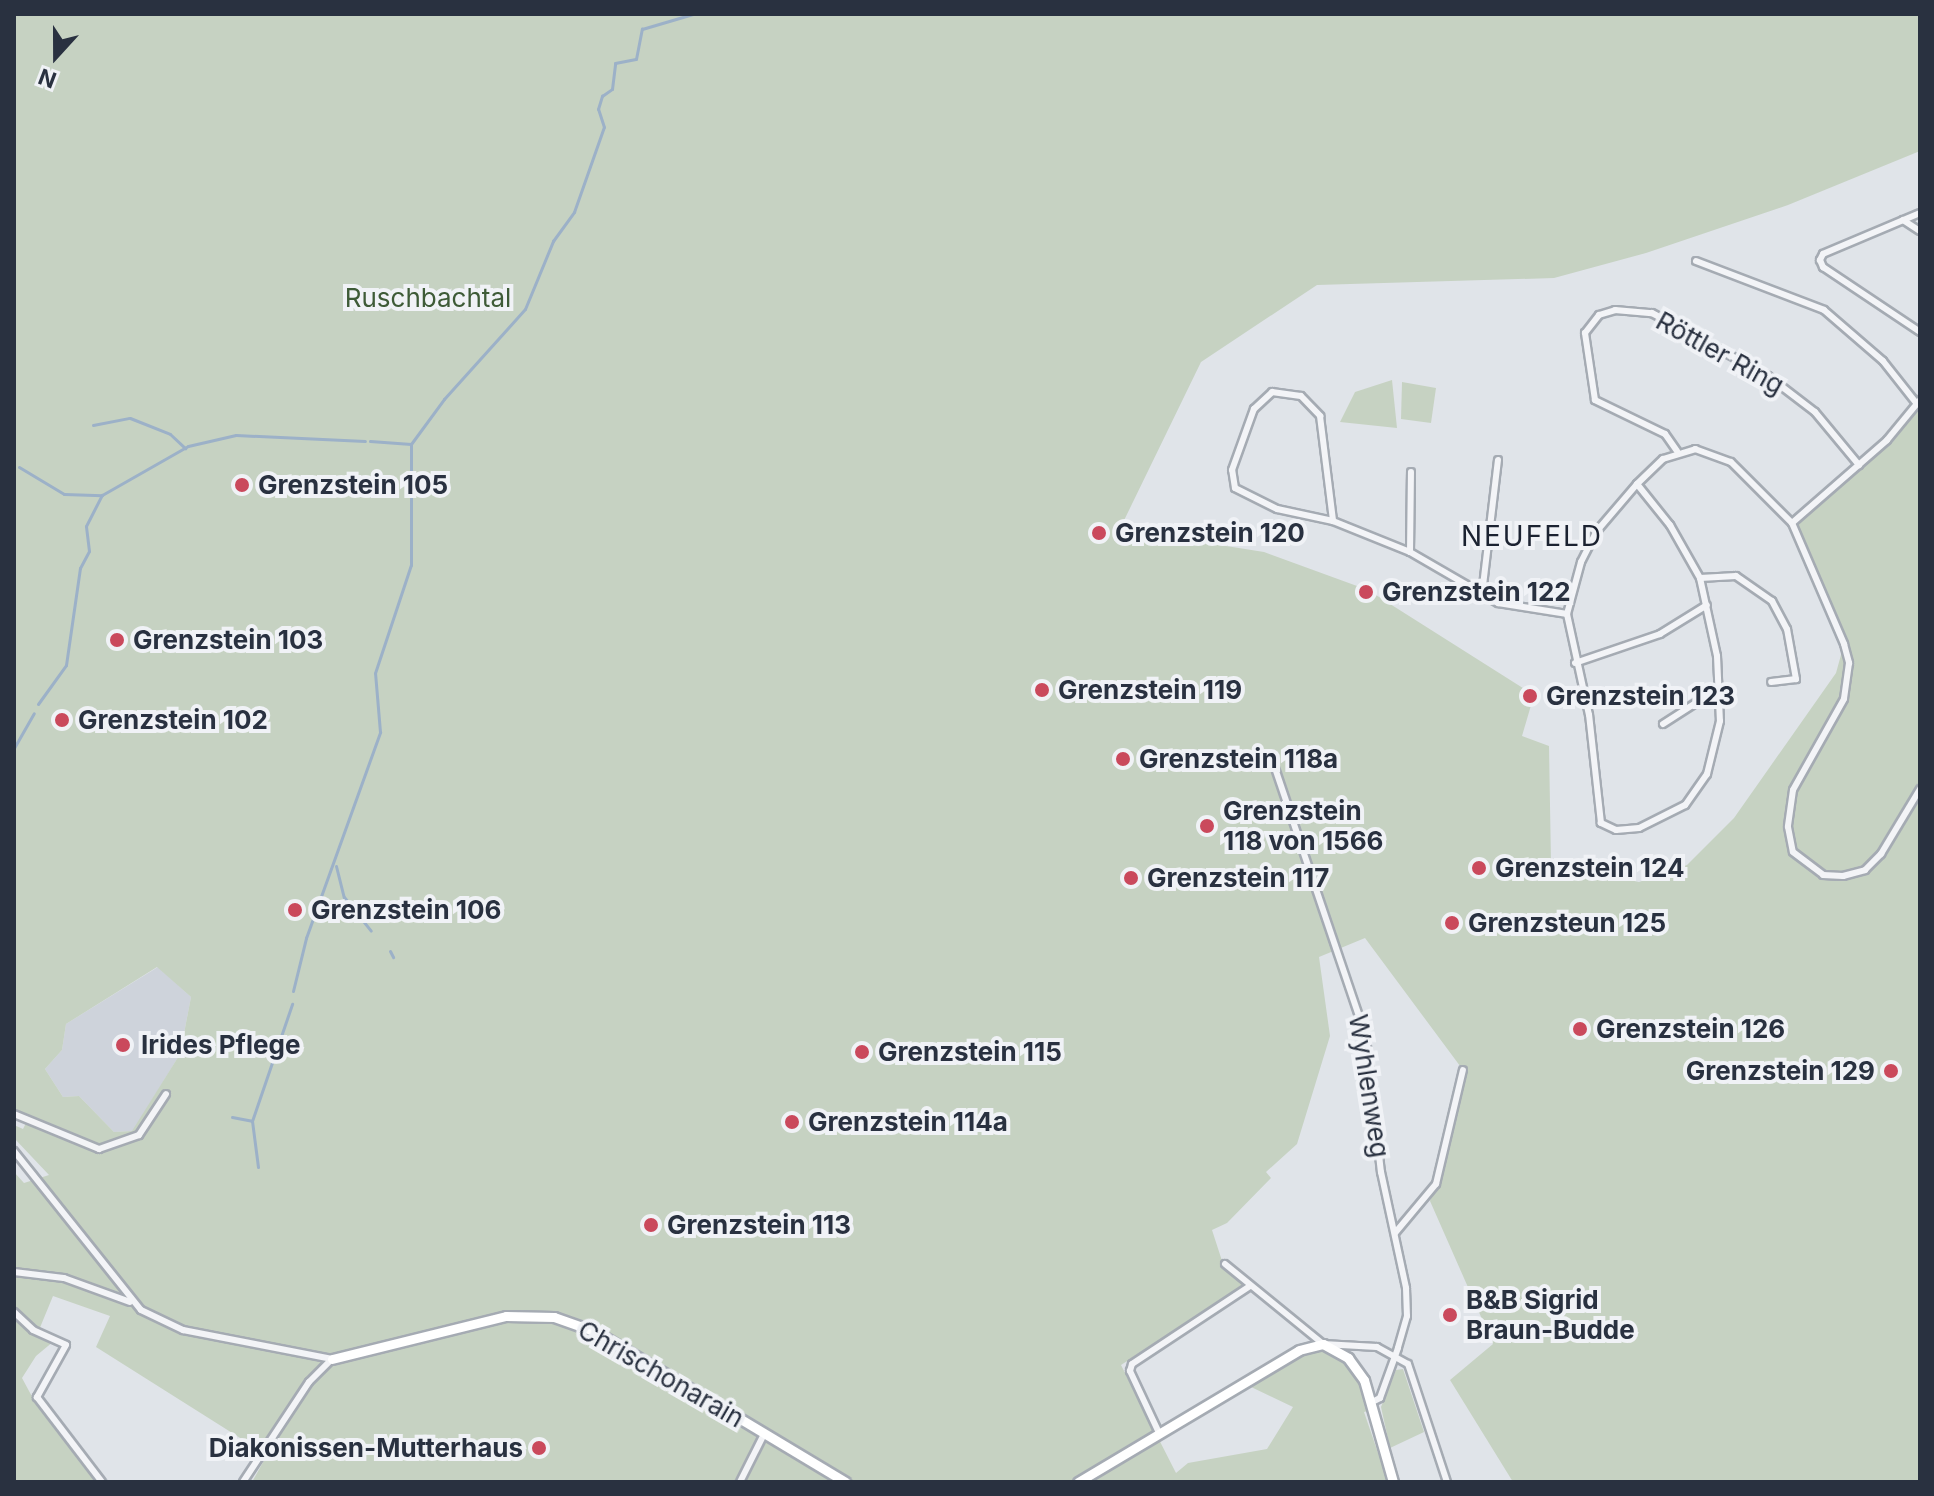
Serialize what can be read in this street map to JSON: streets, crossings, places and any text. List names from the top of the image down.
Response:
{
  "streets": {
    "street": ["Röttler Ring", "Wyhlenweg", "Chrischonarain"]
  },
  "districts": ["NEUFELD"],
  "parks": ["Ruschbachtal"],
  "places": [
    "Grenzstein 105",
    "Grenzstein 120",
    "Grenzstein 122",
    "Grenzstein 103",
    "Grenzstein 119",
    "Grenzstein 123",
    "Grenzstein 102",
    "Grenzstein 118a",
    "Grenzstein 118 von 1566",
    "Grenzstein 124",
    "Grenzstein 117",
    "Grenzstein 106",
    "Grenzsteun 125",
    "Grenzstein 126",
    "Irides Pflege",
    "Grenzstein 115",
    "Grenzstein 129",
    "Grenzstein 114a",
    "Grenzstein 113",
    "B&B Sigrid Braun-Budde",
    "Diakonissen-Mutterhaus"
  ],
  "north": "bottom"
}
